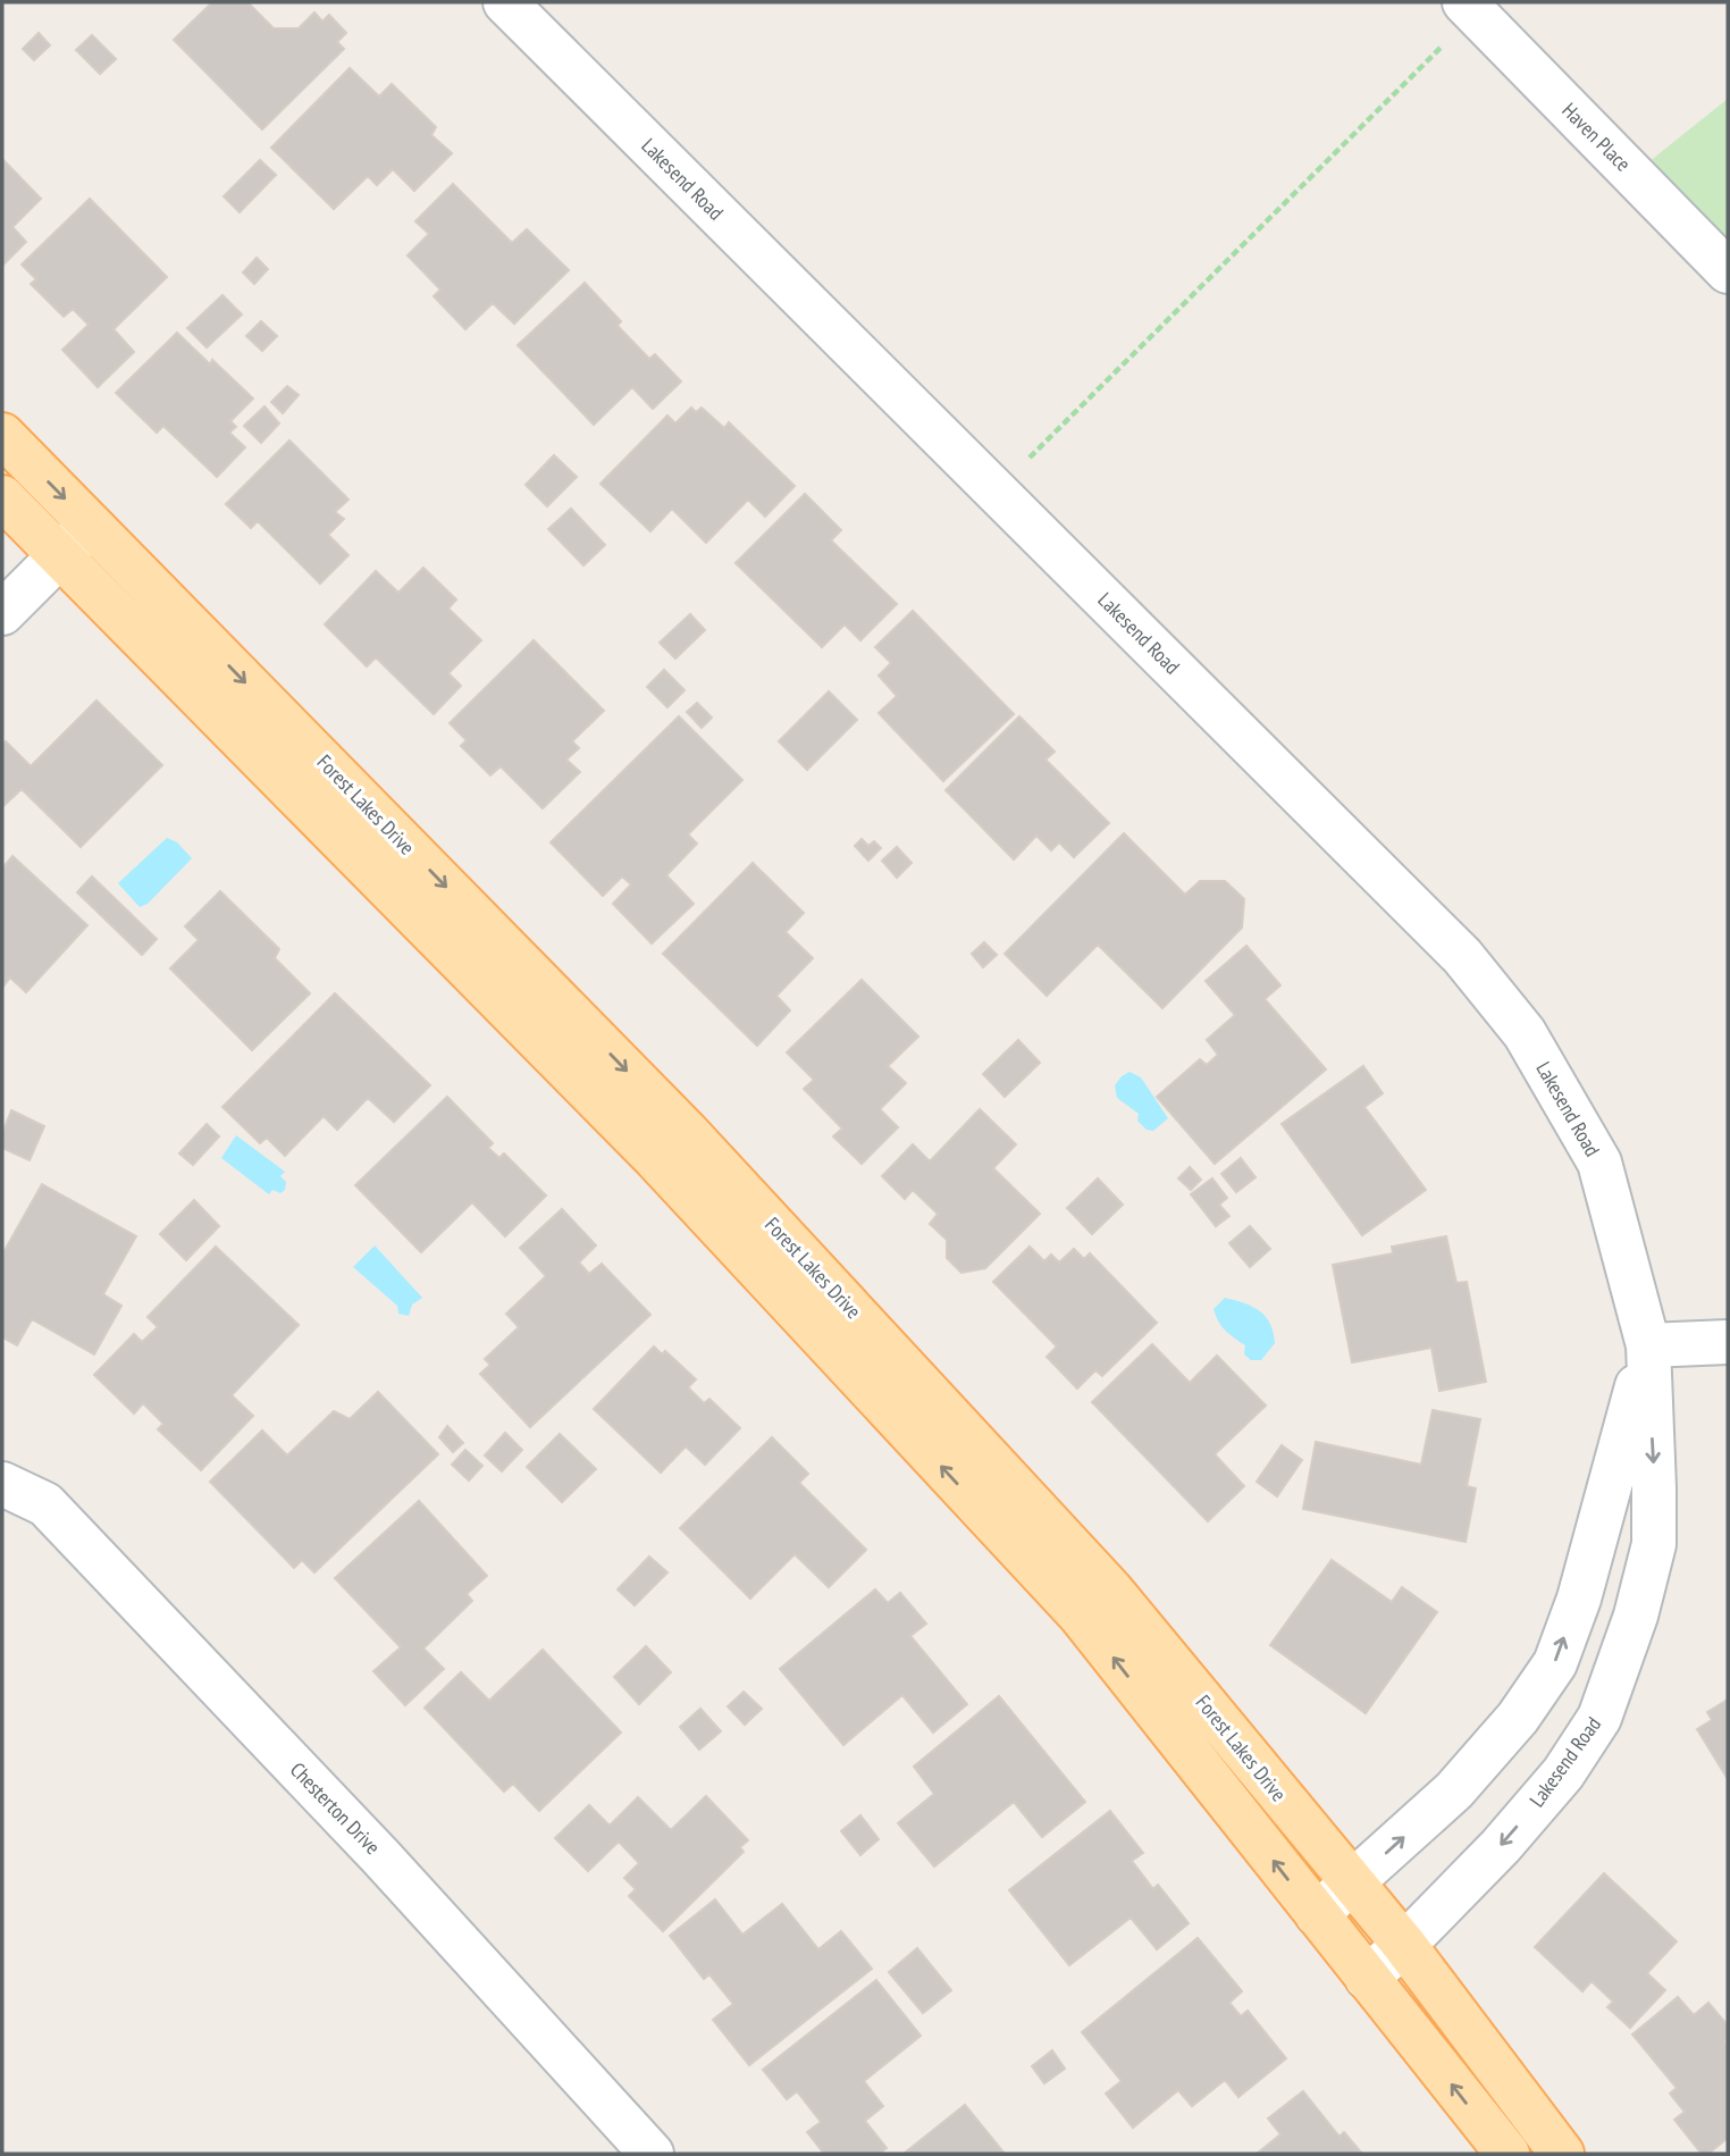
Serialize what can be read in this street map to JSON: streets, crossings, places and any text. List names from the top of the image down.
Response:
{
  "streets": {
    "main road": ["Forest Lakes Drive"],
    "street": ["Haven Place", "Lakesend Road", "Chesterton Drive"]
  },
  "crossings": [
    ["Lakesend Road", "Forest Lakes Drive"]
  ]
}
